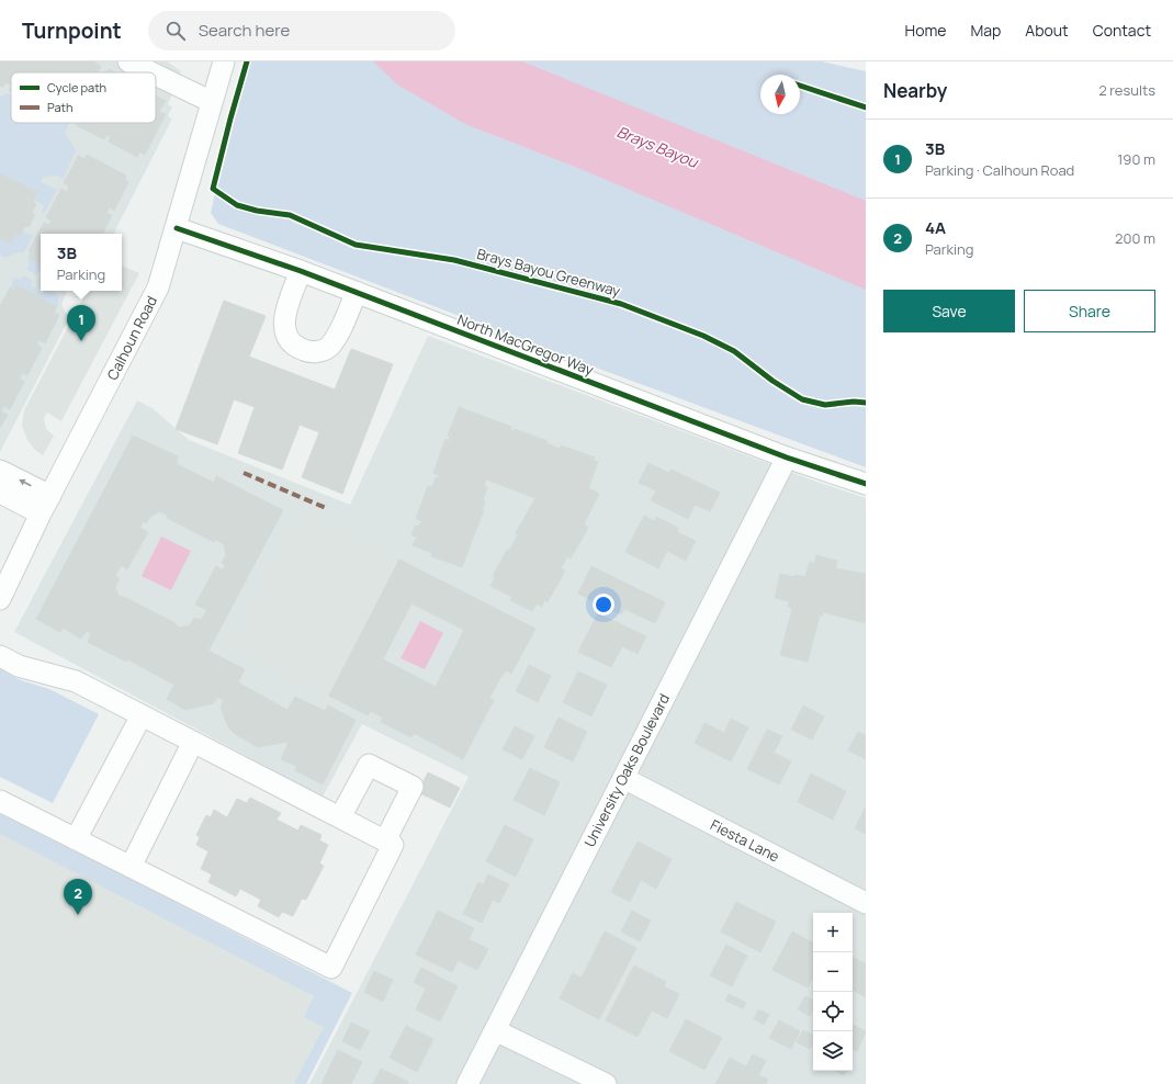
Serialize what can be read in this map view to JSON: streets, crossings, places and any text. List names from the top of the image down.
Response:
{
  "streets": {
    "street": [
      "Calhoun Road",
      "North MacGregor Way",
      "University Oaks Boulevard",
      "Fiesta Lane"
    ],
    "cycle path": ["Brays Bayou Greenway"]
  },
  "crossings": [
    ["Calhoun Road", "North MacGregor Way"],
    ["North MacGregor Way", "University Oaks Boulevard"],
    ["University Oaks Boulevard", "Fiesta Lane"]
  ],
  "water": ["Brays Bayou"],
  "legend": ["Cycle path", "Path"],
  "north": "bottom",
  "page": {
    "header": "Turnpoint",
    "search": "Search here",
    "nav": [
      "Home",
      "Map",
      "About",
      "Contact"
    ],
    "heading": ["Nearby", "2 results"],
    "list": [
      {
        "mark": "1",
        "name": "3B",
        "note": "Parking · Calhoun Road",
        "value": "190 m"
      },
      {
        "mark": "2",
        "name": "4A",
        "note": "Parking",
        "value": "200 m"
      }
    ],
    "popup": ["3B", "Parking"],
    "buttons": ["Save", "Share"],
    "pins": ["1", "2"],
    "map_buttons": ["+", "−"]
  }
}
